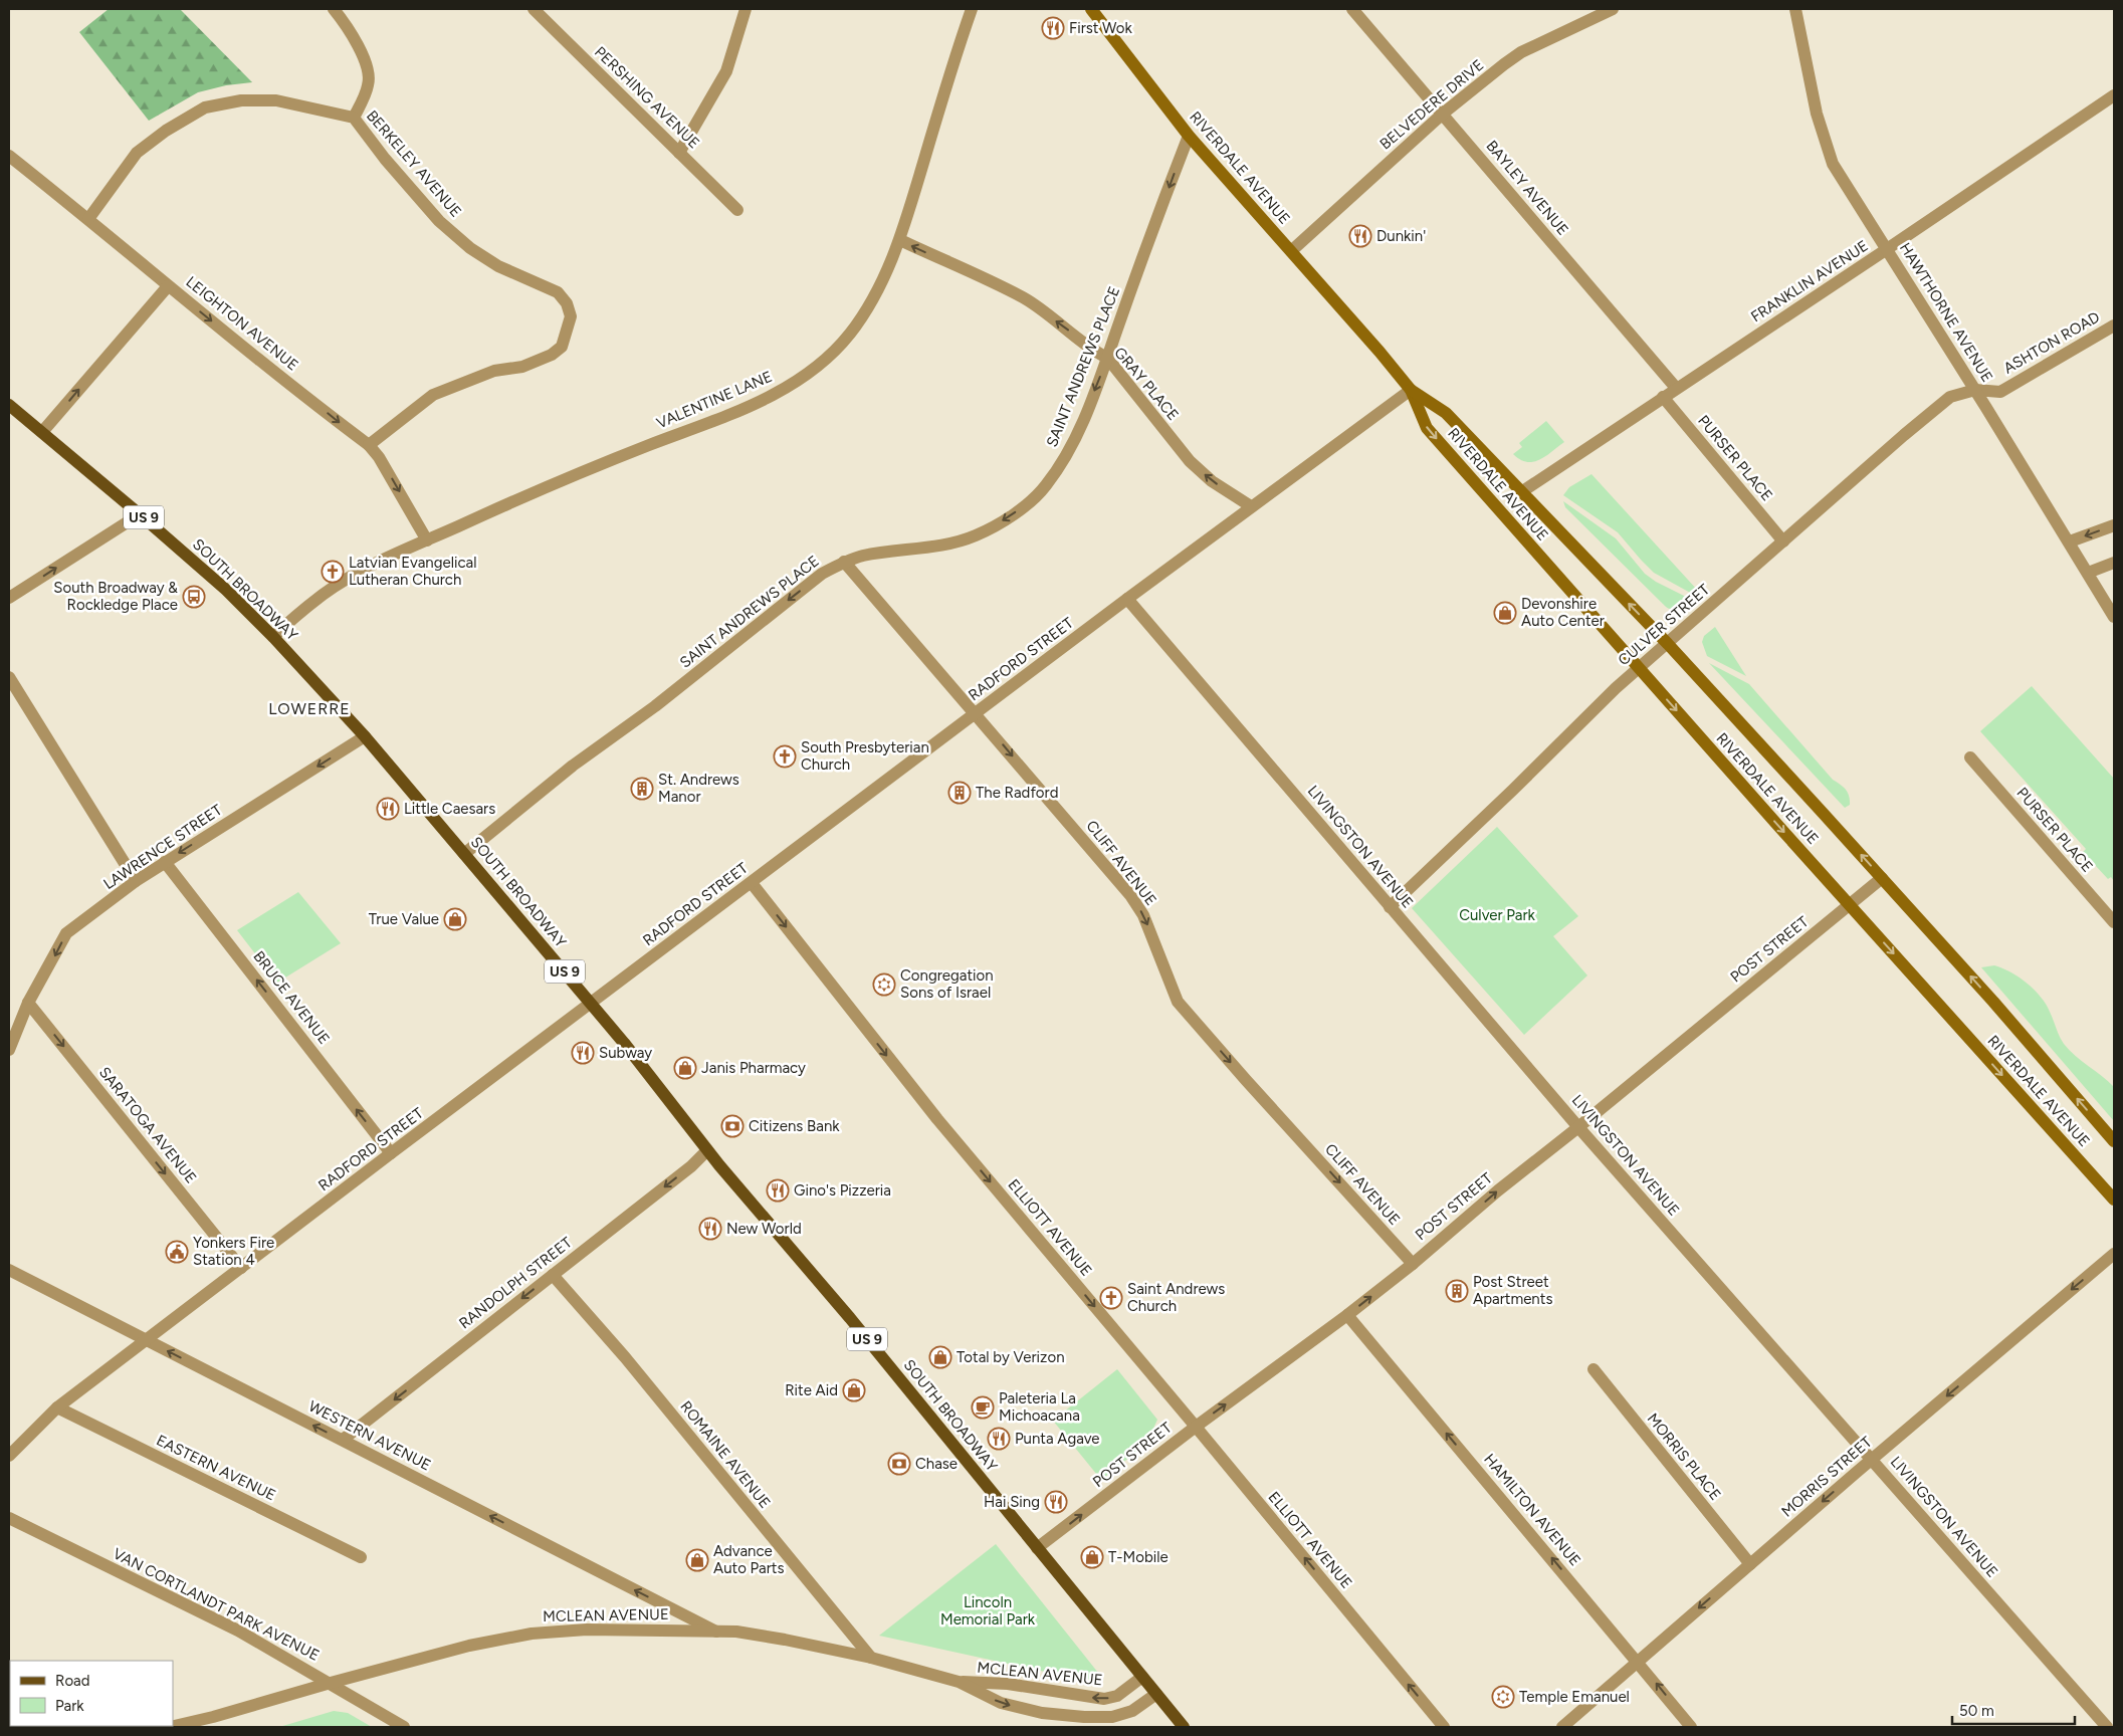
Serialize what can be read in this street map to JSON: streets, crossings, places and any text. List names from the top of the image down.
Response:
{
  "streets": {
    "main road": ["RIVERDALE AVENUE", "US 9", "SOUTH BROADWAY"],
    "street": [
      "PERSHING AVENUE",
      "BELVEDERE DRIVE",
      "BERKELEY AVENUE",
      "BAYLEY AVENUE",
      "FRANKLIN AVENUE",
      "HAWTHORNE AVENUE",
      "LEIGHTON AVENUE",
      "ASHTON ROAD",
      "SAINT ANDREWS PLACE",
      "GRAY PLACE",
      "VALENTINE LANE",
      "PURSER PLACE",
      "CULVER STREET",
      "RADFORD STREET",
      "LAWRENCE STREET",
      "LIVINGSTON AVENUE",
      "CLIFF AVENUE",
      "POST STREET",
      "BRUCE AVENUE",
      "SARATOGA AVENUE",
      "ELLIOTT AVENUE",
      "RANDOLPH STREET",
      "WESTERN AVENUE",
      "ROMAINE AVENUE",
      "MORRIS PLACE",
      "EASTERN AVENUE",
      "MORRIS STREET",
      "HAMILTON AVENUE",
      "VAN CORTLANDT PARK AVENUE",
      "MCLEAN AVENUE"
    ]
  },
  "crossings": [
    ["BELVEDERE DRIVE", "RIVERDALE AVENUE"],
    ["BELVEDERE DRIVE", "BAYLEY AVENUE"],
    ["BERKELEY AVENUE", "LEIGHTON AVENUE"],
    ["RIVERDALE AVENUE", "FRANKLIN AVENUE"],
    ["RIVERDALE AVENUE", "SAINT ANDREWS PLACE"],
    ["RIVERDALE AVENUE", "CULVER STREET"],
    ["RIVERDALE AVENUE", "RADFORD STREET"],
    ["RIVERDALE AVENUE", "POST STREET"],
    ["BAYLEY AVENUE", "FRANKLIN AVENUE"],
    ["FRANKLIN AVENUE", "HAWTHORNE AVENUE"],
    ["FRANKLIN AVENUE", "PURSER PLACE"],
    ["HAWTHORNE AVENUE", "ASHTON ROAD"],
    ["HAWTHORNE AVENUE", "CULVER STREET"],
    ["LEIGHTON AVENUE", "VALENTINE LANE"],
    ["ASHTON ROAD", "CULVER STREET"],
    ["SAINT ANDREWS PLACE", "GRAY PLACE"],
    ["SAINT ANDREWS PLACE", "SOUTH BROADWAY"],
    ["SAINT ANDREWS PLACE", "CLIFF AVENUE"],
    ["GRAY PLACE", "VALENTINE LANE"],
    ["GRAY PLACE", "RADFORD STREET"],
    ["VALENTINE LANE", "SOUTH BROADWAY"],
    ["PURSER PLACE", "CULVER STREET"],
    ["SOUTH BROADWAY", "RADFORD STREET"],
    ["SOUTH BROADWAY", "LAWRENCE STREET"],
    ["SOUTH BROADWAY", "POST STREET"],
    ["SOUTH BROADWAY", "RANDOLPH STREET"],
    ["SOUTH BROADWAY", "MCLEAN AVENUE"],
    ["CULVER STREET", "LIVINGSTON AVENUE"],
    ["RADFORD STREET", "LIVINGSTON AVENUE"],
    ["RADFORD STREET", "CLIFF AVENUE"],
    ["RADFORD STREET", "BRUCE AVENUE"],
    ["RADFORD STREET", "SARATOGA AVENUE"],
    ["RADFORD STREET", "ELLIOTT AVENUE"],
    ["RADFORD STREET", "WESTERN AVENUE"],
    ["RADFORD STREET", "EASTERN AVENUE"],
    ["LAWRENCE STREET", "BRUCE AVENUE"],
    ["LAWRENCE STREET", "SARATOGA AVENUE"],
    ["LIVINGSTON AVENUE", "POST STREET"],
    ["LIVINGSTON AVENUE", "MORRIS STREET"],
    ["CLIFF AVENUE", "POST STREET"],
    ["POST STREET", "ELLIOTT AVENUE"],
    ["POST STREET", "HAMILTON AVENUE"],
    ["RANDOLPH STREET", "WESTERN AVENUE"],
    ["RANDOLPH STREET", "ROMAINE AVENUE"],
    ["WESTERN AVENUE", "MCLEAN AVENUE"],
    ["ROMAINE AVENUE", "MCLEAN AVENUE"],
    ["MORRIS PLACE", "MORRIS STREET"],
    ["MORRIS STREET", "HAMILTON AVENUE"],
    ["VAN CORTLANDT PARK AVENUE", "MCLEAN AVENUE"]
  ],
  "one_way": [
    "LEIGHTON AVENUE",
    "SAINT ANDREWS PLACE",
    "GRAY PLACE",
    "LAWRENCE STREET",
    "CLIFF AVENUE",
    "POST STREET",
    "BRUCE AVENUE",
    "SARATOGA AVENUE",
    "RANDOLPH STREET",
    "WESTERN AVENUE",
    "MORRIS STREET",
    "HAMILTON AVENUE"
  ],
  "districts": ["LOWERRE"],
  "parks": ["Culver Park", "Lincoln Memorial Park"],
  "places": {
    "restaurant": [
      "First Wok",
      "Dunkin'",
      "Little Caesars",
      "Subway",
      "Gino's Pizzeria",
      "New World",
      "Punta Agave",
      "Hai Sing"
    ],
    "church": ["Latvian Evangelical Lutheran Church", "South Presbyterian Church", "Saint Andrews Church"],
    "bus stop": ["South Broadway & Rockledge Place"],
    "shop": [
      "Devonshire Auto Center",
      "True Value",
      "Janis Pharmacy",
      "Total by Verizon",
      "Rite Aid",
      "T-Mobile",
      "Advance Auto Parts"
    ],
    "building": ["St. Andrews Manor", "The Radford", "Post Street Apartments"],
    "synagogue": ["Congregation Sons of Israel", "Temple Emanuel"],
    "bank": ["Citizens Bank", "Chase"],
    "public building": ["Yonkers Fire Station 4"],
    "cafe": ["Paleteria La Michoacana"]
  },
  "legend": ["Road", "Park"],
  "scale_bar": "50 m"
}
